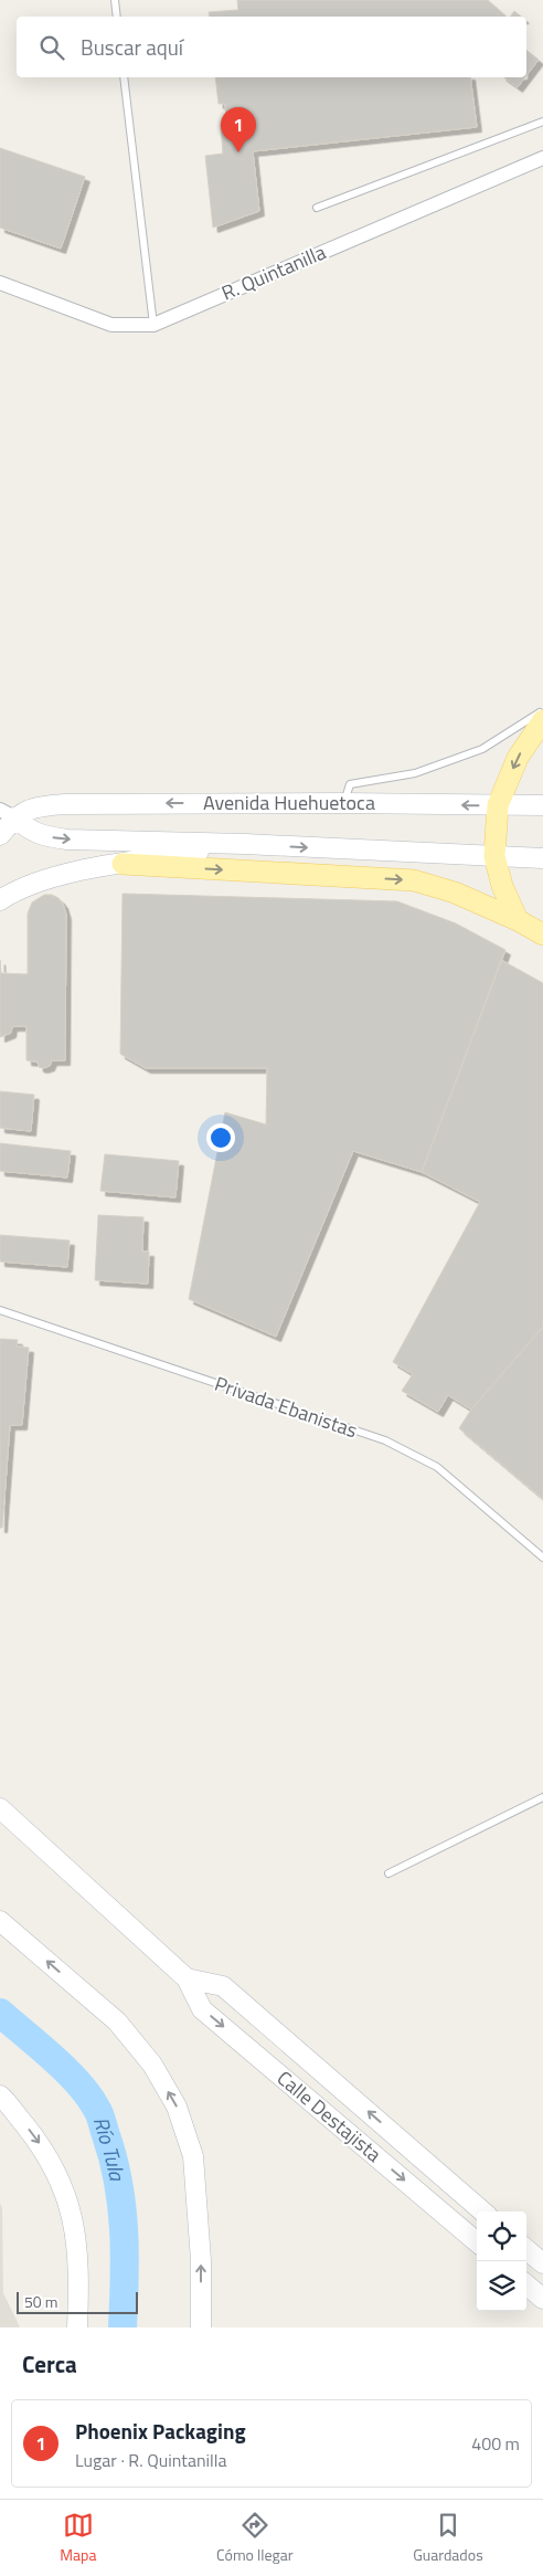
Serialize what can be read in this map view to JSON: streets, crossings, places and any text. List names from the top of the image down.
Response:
{
  "streets": {
    "main road": ["Avenida Huehuetoca", "Calle Destajista"],
    "street": ["R. Quintanilla"],
    "lane": ["Privada Ebanistas"]
  },
  "water": ["Río Tula"],
  "scale_bar": "50 m",
  "page": {
    "search": "Buscar aquí",
    "pins": "1",
    "scale": "50 m",
    "heading": "Cerca",
    "list": [
      {
        "mark": "1",
        "name": "Phoenix Packaging",
        "note": "Lugar · R. Quintanilla",
        "value": "400 m"
      }
    ],
    "nav": ["Mapa", "Cómo llegar", "Guardados"]
  }
}
